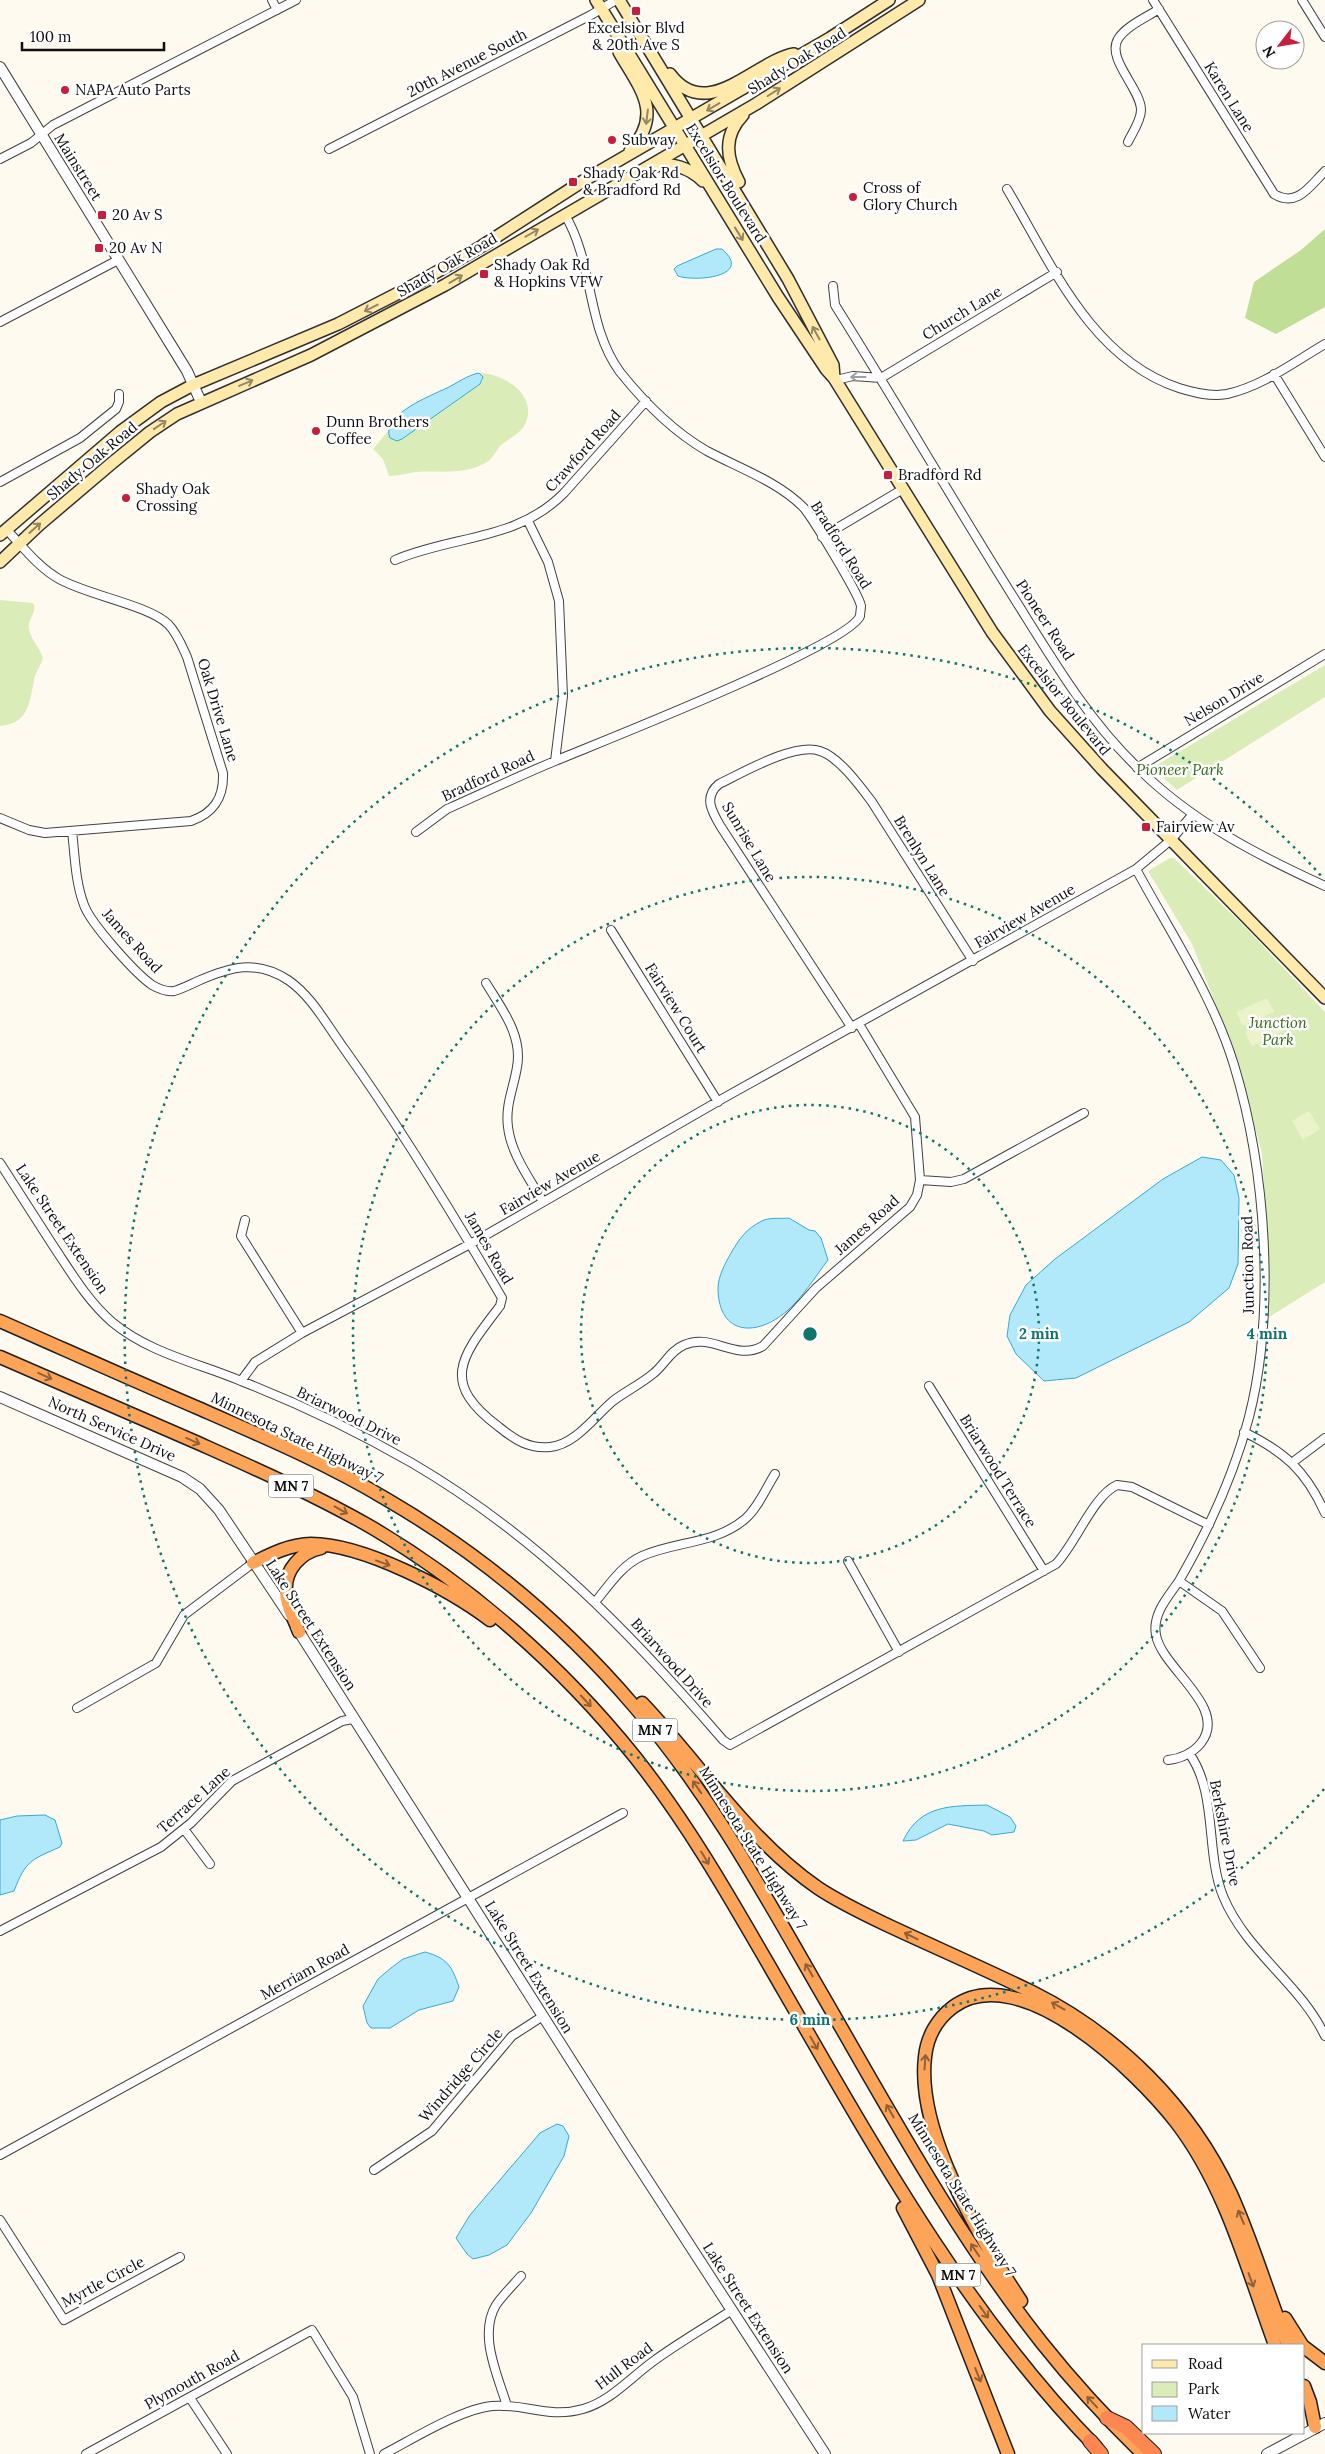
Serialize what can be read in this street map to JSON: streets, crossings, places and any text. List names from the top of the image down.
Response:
{
  "streets": {
    "highway": ["Minnesota State Highway 7", "MN 7"],
    "main road": ["Shady Oak Road", "Excelsior Boulevard"],
    "street": [
      "20th Avenue South",
      "Karen Lane",
      "Mainstreet",
      "Church Lane",
      "Crawford Road",
      "Bradford Road",
      "Pioneer Road",
      "Nelson Drive",
      "Oak Drive Lane",
      "Sunrise Lane",
      "Brenlyn Lane",
      "Fairview Avenue",
      "James Road",
      "Fairview Court",
      "Lake Street Extension",
      "Junction Road",
      "Briarwood Drive",
      "North Service Drive",
      "Briarwood Terrace",
      "Terrace Lane",
      "Berkshire Drive",
      "Merriam Road",
      "Windridge Circle",
      "Myrtle Circle",
      "Hull Road",
      "Plymouth Road"
    ]
  },
  "crossings": [
    ["Shady Oak Road", "Mainstreet"],
    ["Shady Oak Road", "Excelsior Boulevard"],
    ["Shady Oak Road", "Bradford Road"],
    ["Shady Oak Road", "Oak Drive Lane"],
    ["20th Avenue South", "Excelsior Boulevard"],
    ["Excelsior Boulevard", "Fairview Avenue"],
    ["Church Lane", "Pioneer Road"],
    ["Crawford Road", "Bradford Road"],
    ["Pioneer Road", "Nelson Drive"],
    ["Pioneer Road", "Fairview Avenue"],
    ["Oak Drive Lane", "James Road"],
    ["Sunrise Lane", "Brenlyn Lane"],
    ["Sunrise Lane", "Fairview Avenue"],
    ["Sunrise Lane", "James Road"],
    ["Brenlyn Lane", "Fairview Avenue"],
    ["Fairview Avenue", "James Road"],
    ["Fairview Avenue", "Fairview Court"],
    ["Fairview Avenue", "Junction Road"],
    ["Fairview Avenue", "Briarwood Drive"],
    ["Lake Street Extension", "Briarwood Drive"],
    ["Lake Street Extension", "North Service Drive"],
    ["Lake Street Extension", "Terrace Lane"],
    ["Lake Street Extension", "Merriam Road"],
    ["Lake Street Extension", "Windridge Circle"],
    ["Lake Street Extension", "Hull Road"],
    ["Junction Road", "Briarwood Drive"],
    ["Junction Road", "Berkshire Drive"],
    ["Briarwood Drive", "Briarwood Terrace"]
  ],
  "parks": ["Pioneer Park", "Junction Park"],
  "places": {
    "transit": [
      "Excelsior Blvd & 20th Ave S",
      "Shady Oak Rd & Bradford Rd",
      "20 Av S",
      "20 Av N",
      "Shady Oak Rd & Hopkins VFW",
      "Bradford Rd",
      "Fairview Av"
    ],
    "other": [
      "NAPA Auto Parts",
      "Subway",
      "Cross of Glory Church",
      "Dunn Brothers Coffee",
      "Shady Oak Crossing"
    ]
  },
  "legend": ["Road", "Park", "Water"],
  "scale_bar": "100 m",
  "north": "bottom left",
  "rings": ["2 min", "4 min", "6 min"]
}
